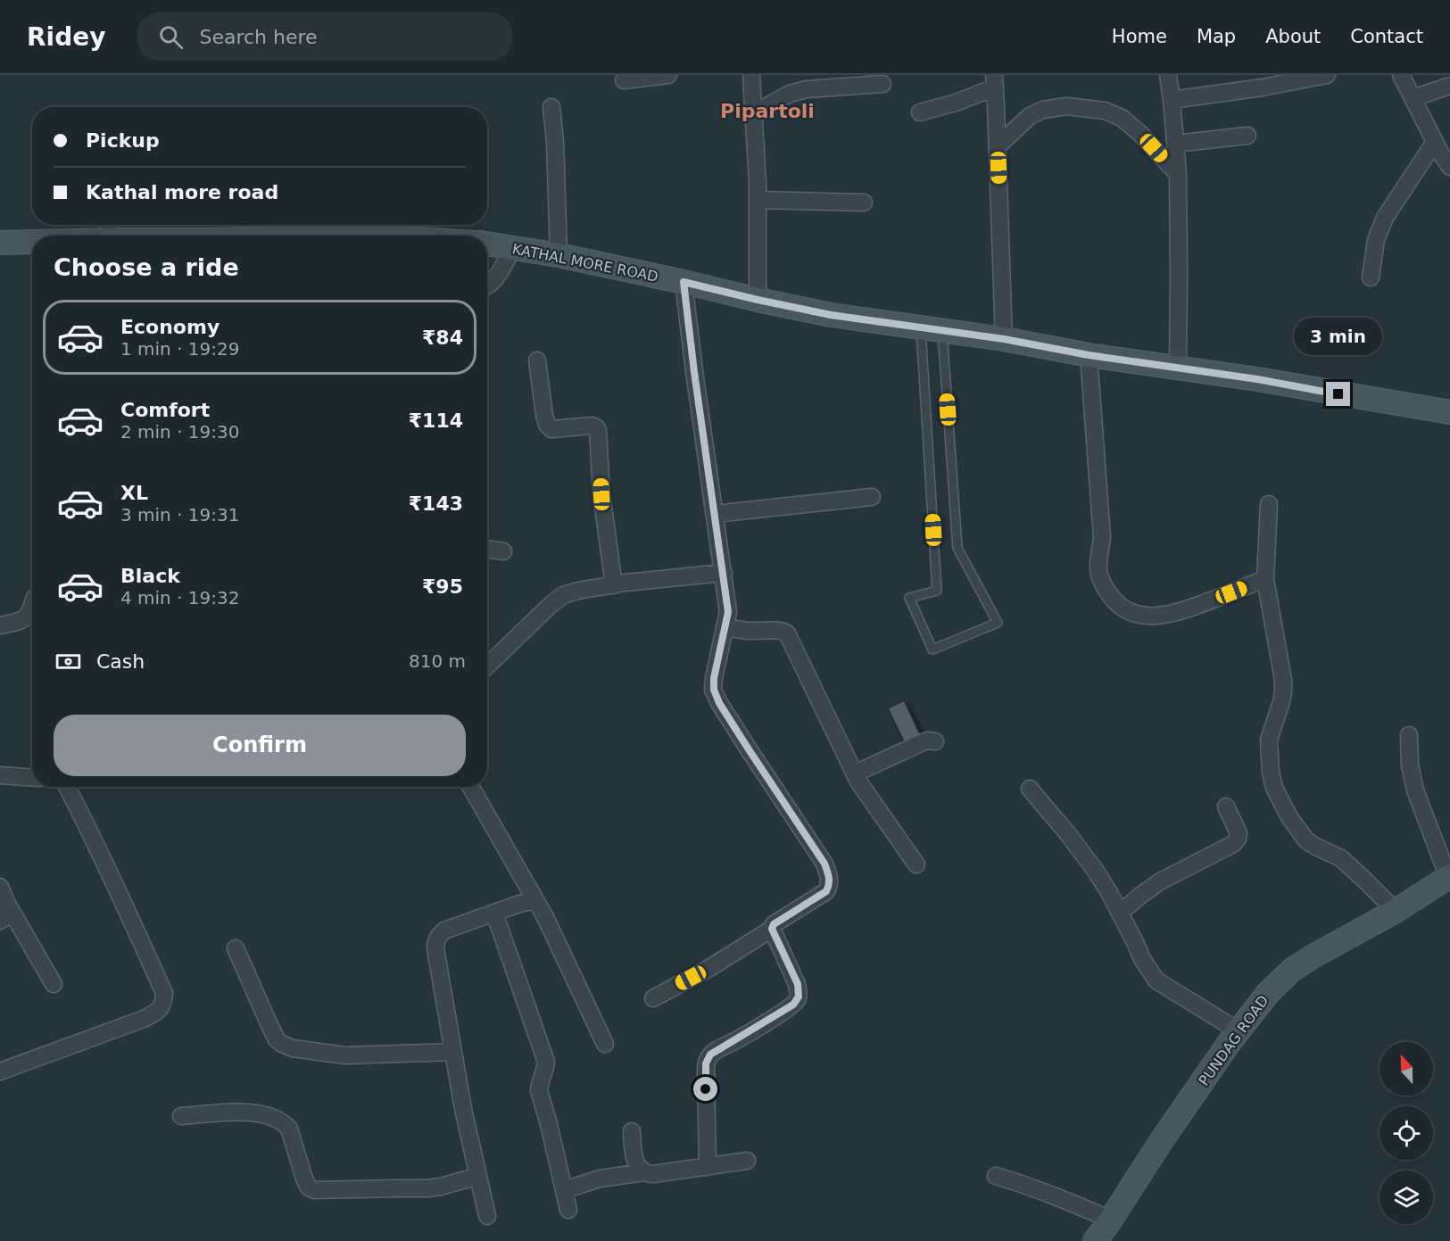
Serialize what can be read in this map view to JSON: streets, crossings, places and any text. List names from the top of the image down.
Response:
{
  "streets": {
    "main road": ["KATHAL MORE ROAD", "PUNDAG ROAD"]
  },
  "districts": ["Pipartoli"],
  "north": "top",
  "page": {
    "header": "Ridey",
    "search": "Search here",
    "nav": [
      "Home",
      "Map",
      "About",
      "Contact"
    ],
    "banner": ["Pickup", "Kathal more road"],
    "heading": "Choose a ride",
    "list": [
      {
        "name": "Economy",
        "note": "1 min · 19:29",
        "value": "₹84"
      },
      {
        "name": "Comfort",
        "note": "2 min · 19:30",
        "value": "₹114"
      },
      {
        "name": "XL",
        "note": "3 min · 19:31",
        "value": "₹143"
      },
      {
        "name": "Black",
        "note": "4 min · 19:32",
        "value": "₹95"
      }
    ],
    "bubble": "3 min",
    "pay": ["Cash", "810 m"],
    "buttons": "Confirm"
  }
}
